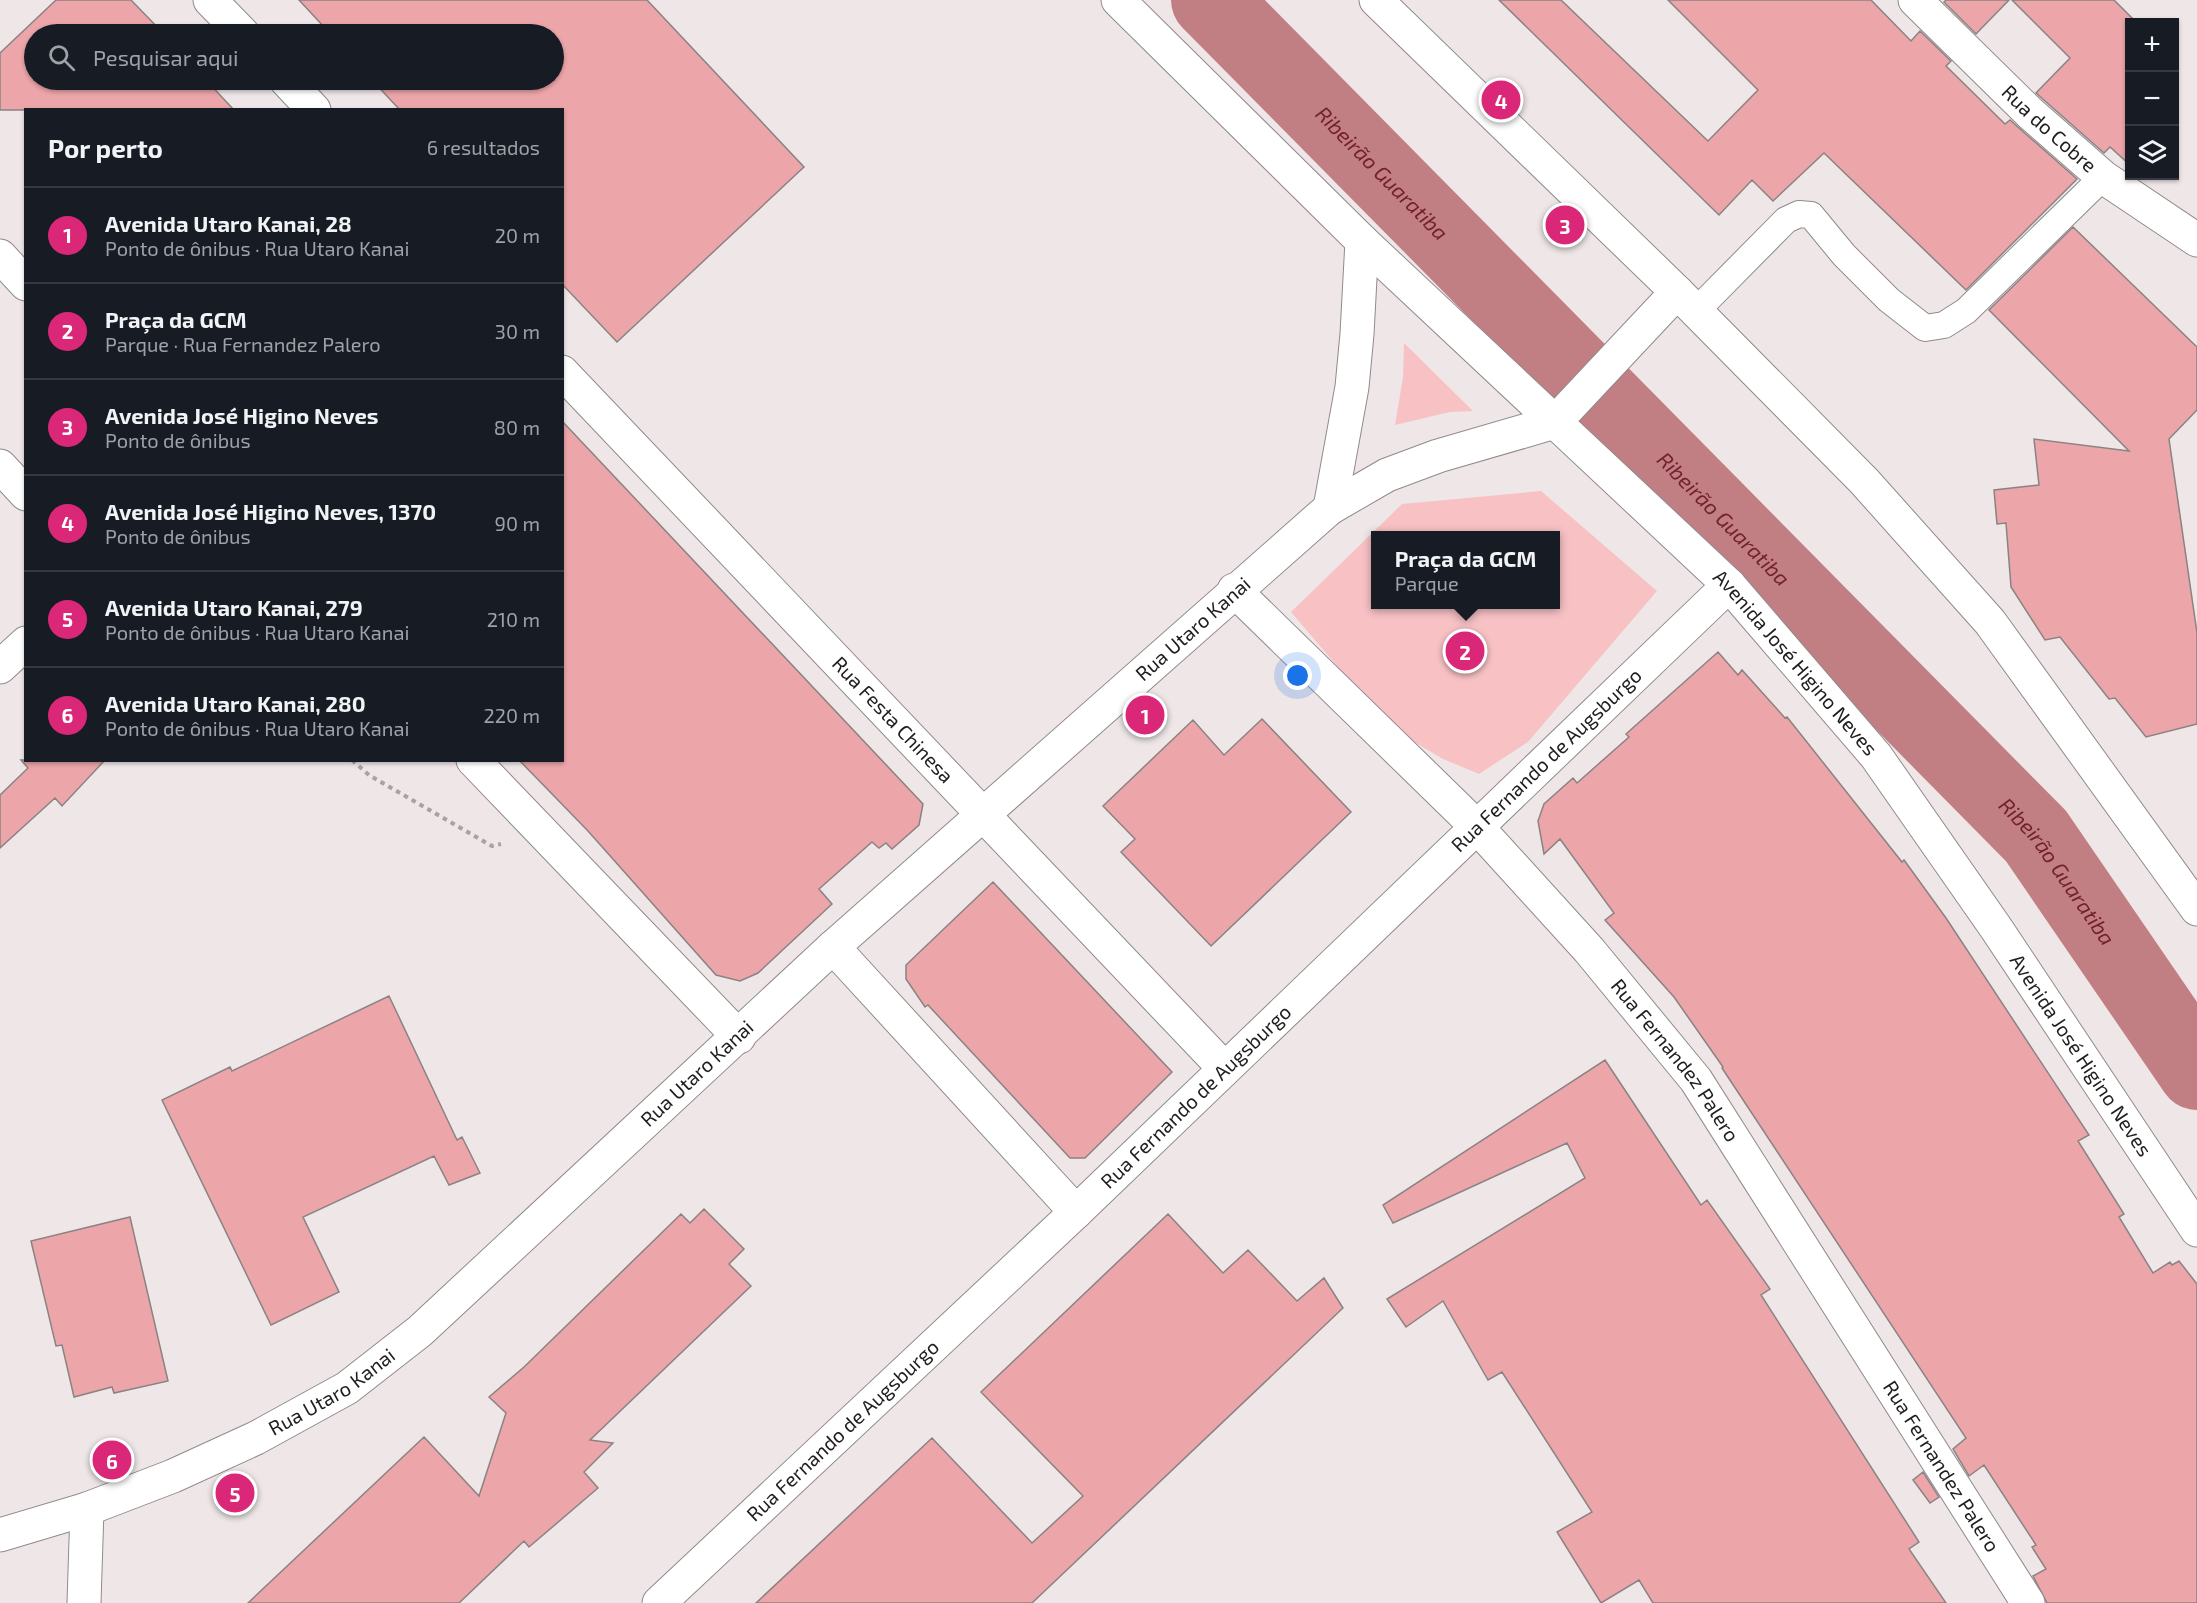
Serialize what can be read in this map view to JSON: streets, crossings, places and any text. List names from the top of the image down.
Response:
{
  "streets": {
    "street": [
      "Rua do Cobre",
      "Rua Utaro Kanai",
      "Avenida José Higino Neves",
      "Rua Festa Chinesa",
      "Rua Fernando de Augsburgo",
      "Rua Fernandez Palero"
    ]
  },
  "crossings": [
    ["Rua Utaro Kanai", "Avenida José Higino Neves"],
    ["Rua Utaro Kanai", "Rua Festa Chinesa"],
    ["Rua Utaro Kanai", "Rua Fernandez Palero"],
    ["Avenida José Higino Neves", "Rua Fernando de Augsburgo"],
    ["Rua Festa Chinesa", "Rua Fernando de Augsburgo"],
    ["Rua Fernando de Augsburgo", "Rua Fernandez Palero"]
  ],
  "water": ["Ribeirão Guaratiba"],
  "page": {
    "map_buttons": ["+", "−"],
    "search": "Pesquisar aqui",
    "pins": [
      "4",
      "3",
      "2",
      "1",
      "6",
      "5"
    ],
    "heading": ["Por perto", "6 resultados"],
    "list": [
      {
        "mark": "1",
        "name": "Avenida Utaro Kanai, 28",
        "note": "Ponto de ônibus · Rua Utaro Kanai",
        "value": "20 m"
      },
      {
        "mark": "2",
        "name": "Praça da GCM",
        "note": "Parque · Rua Fernandez Palero",
        "value": "30 m"
      },
      {
        "mark": "3",
        "name": "Avenida José Higino Neves",
        "note": "Ponto de ônibus",
        "value": "80 m"
      },
      {
        "mark": "4",
        "name": "Avenida José Higino Neves, 1370",
        "note": "Ponto de ônibus",
        "value": "90 m"
      },
      {
        "mark": "5",
        "name": "Avenida Utaro Kanai, 279",
        "note": "Ponto de ônibus · Rua Utaro Kanai",
        "value": "210 m"
      },
      {
        "mark": "6",
        "name": "Avenida Utaro Kanai, 280",
        "note": "Ponto de ônibus · Rua Utaro Kanai",
        "value": "220 m"
      }
    ],
    "popup": ["Praça da GCM", "Parque"]
  }
}
